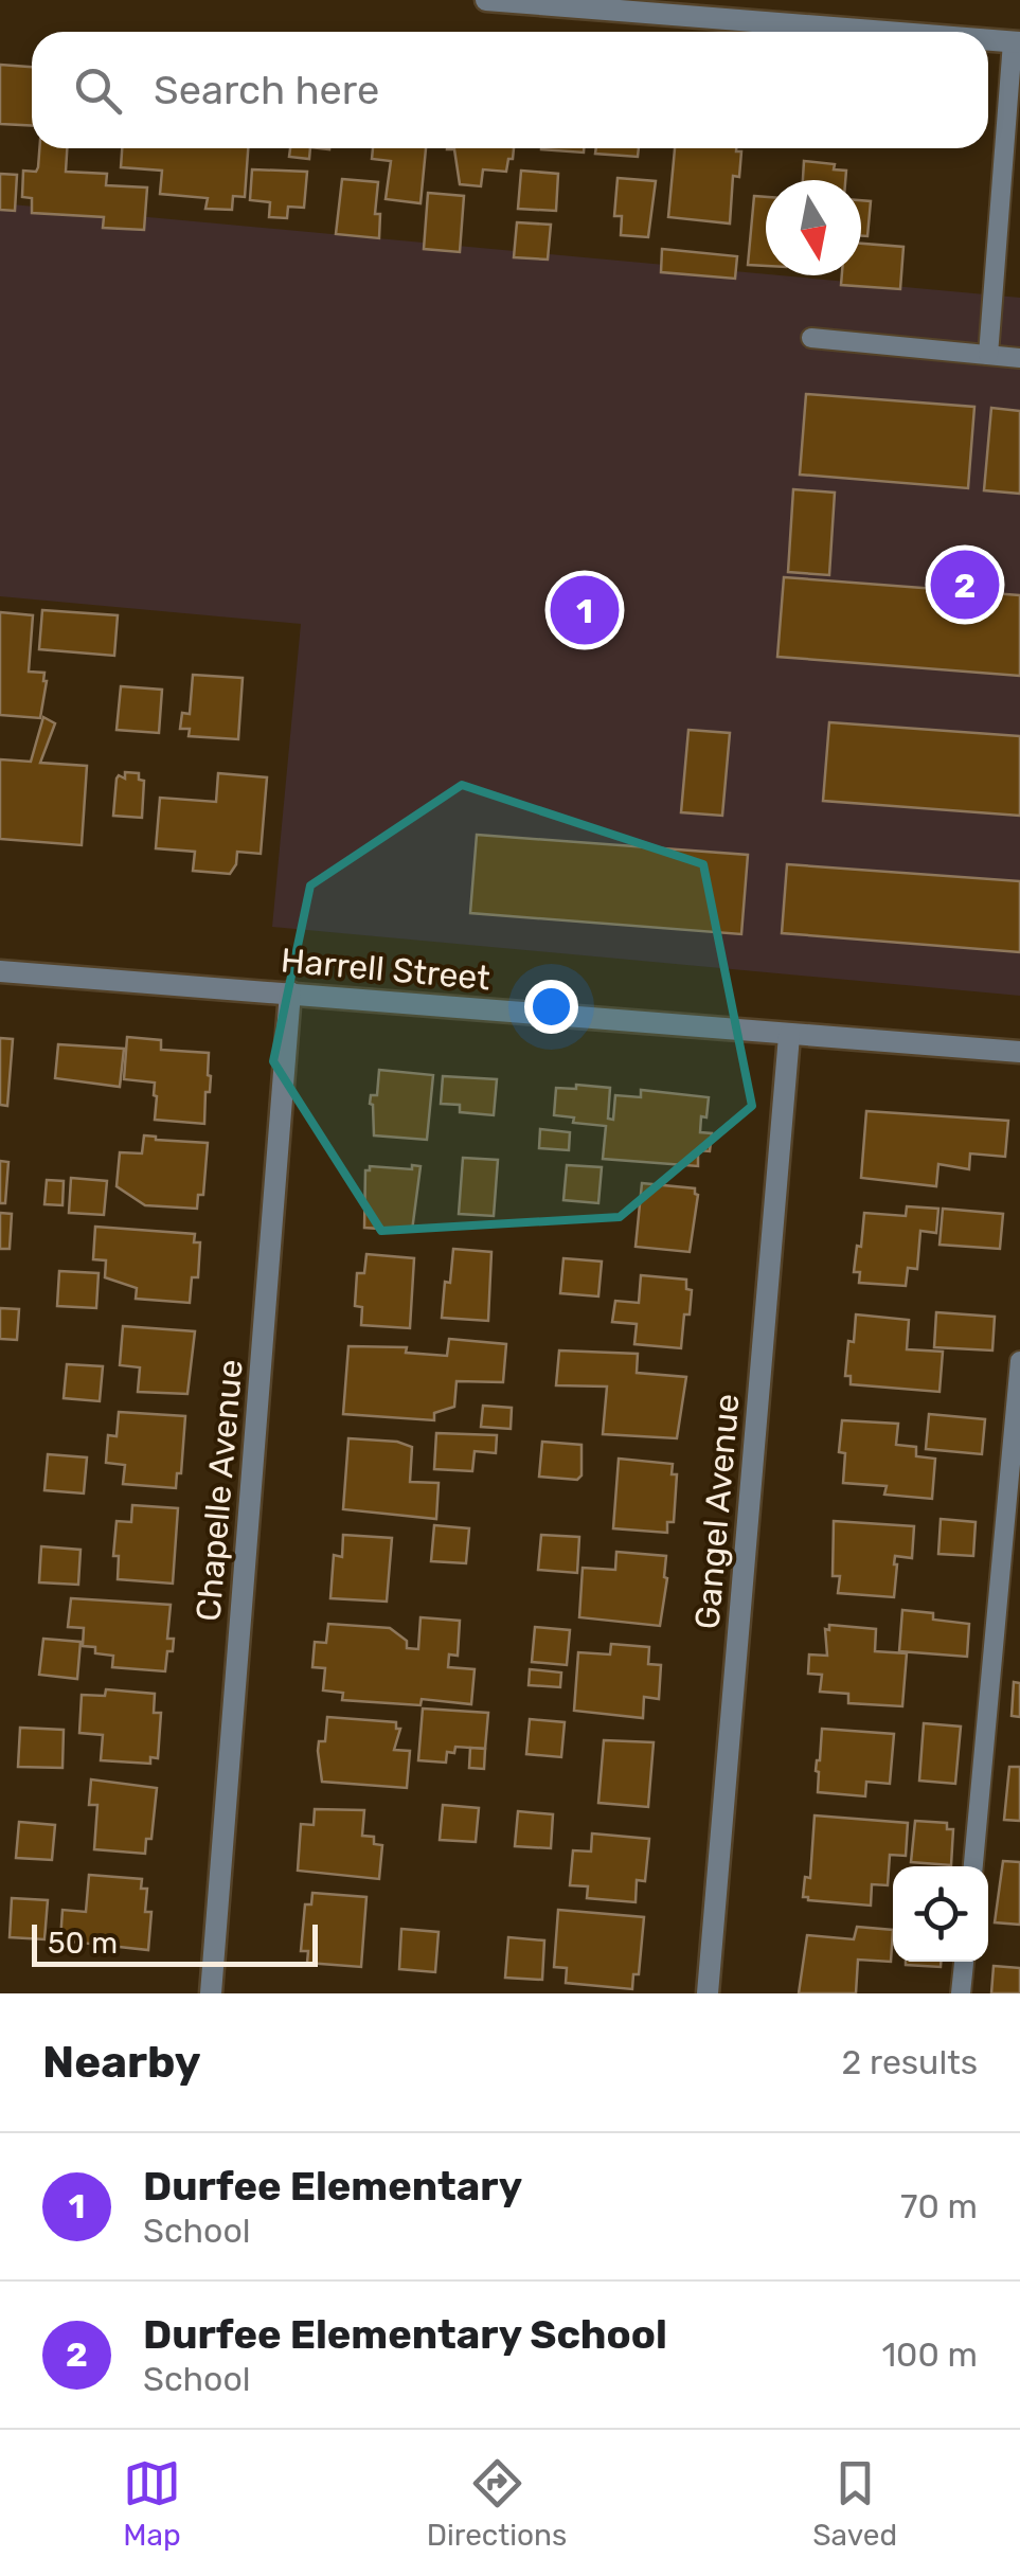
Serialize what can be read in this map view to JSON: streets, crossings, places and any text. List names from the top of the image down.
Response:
{
  "streets": {
    "street": ["Harrell Street", "Chapelle Avenue", "Gangel Avenue"]
  },
  "crossings": [
    ["Harrell Street", "Chapelle Avenue"],
    ["Harrell Street", "Gangel Avenue"]
  ],
  "scale_bar": "50 m",
  "north": "bottom",
  "page": {
    "search": "Search here",
    "pins": ["2", "1"],
    "scale": "50 m",
    "heading": ["Nearby", "2 results"],
    "list": [
      {
        "mark": "1",
        "name": "Durfee Elementary",
        "note": "School",
        "value": "70 m"
      },
      {
        "mark": "2",
        "name": "Durfee Elementary School",
        "note": "School",
        "value": "100 m"
      }
    ],
    "nav": ["Map", "Directions", "Saved"]
  }
}
